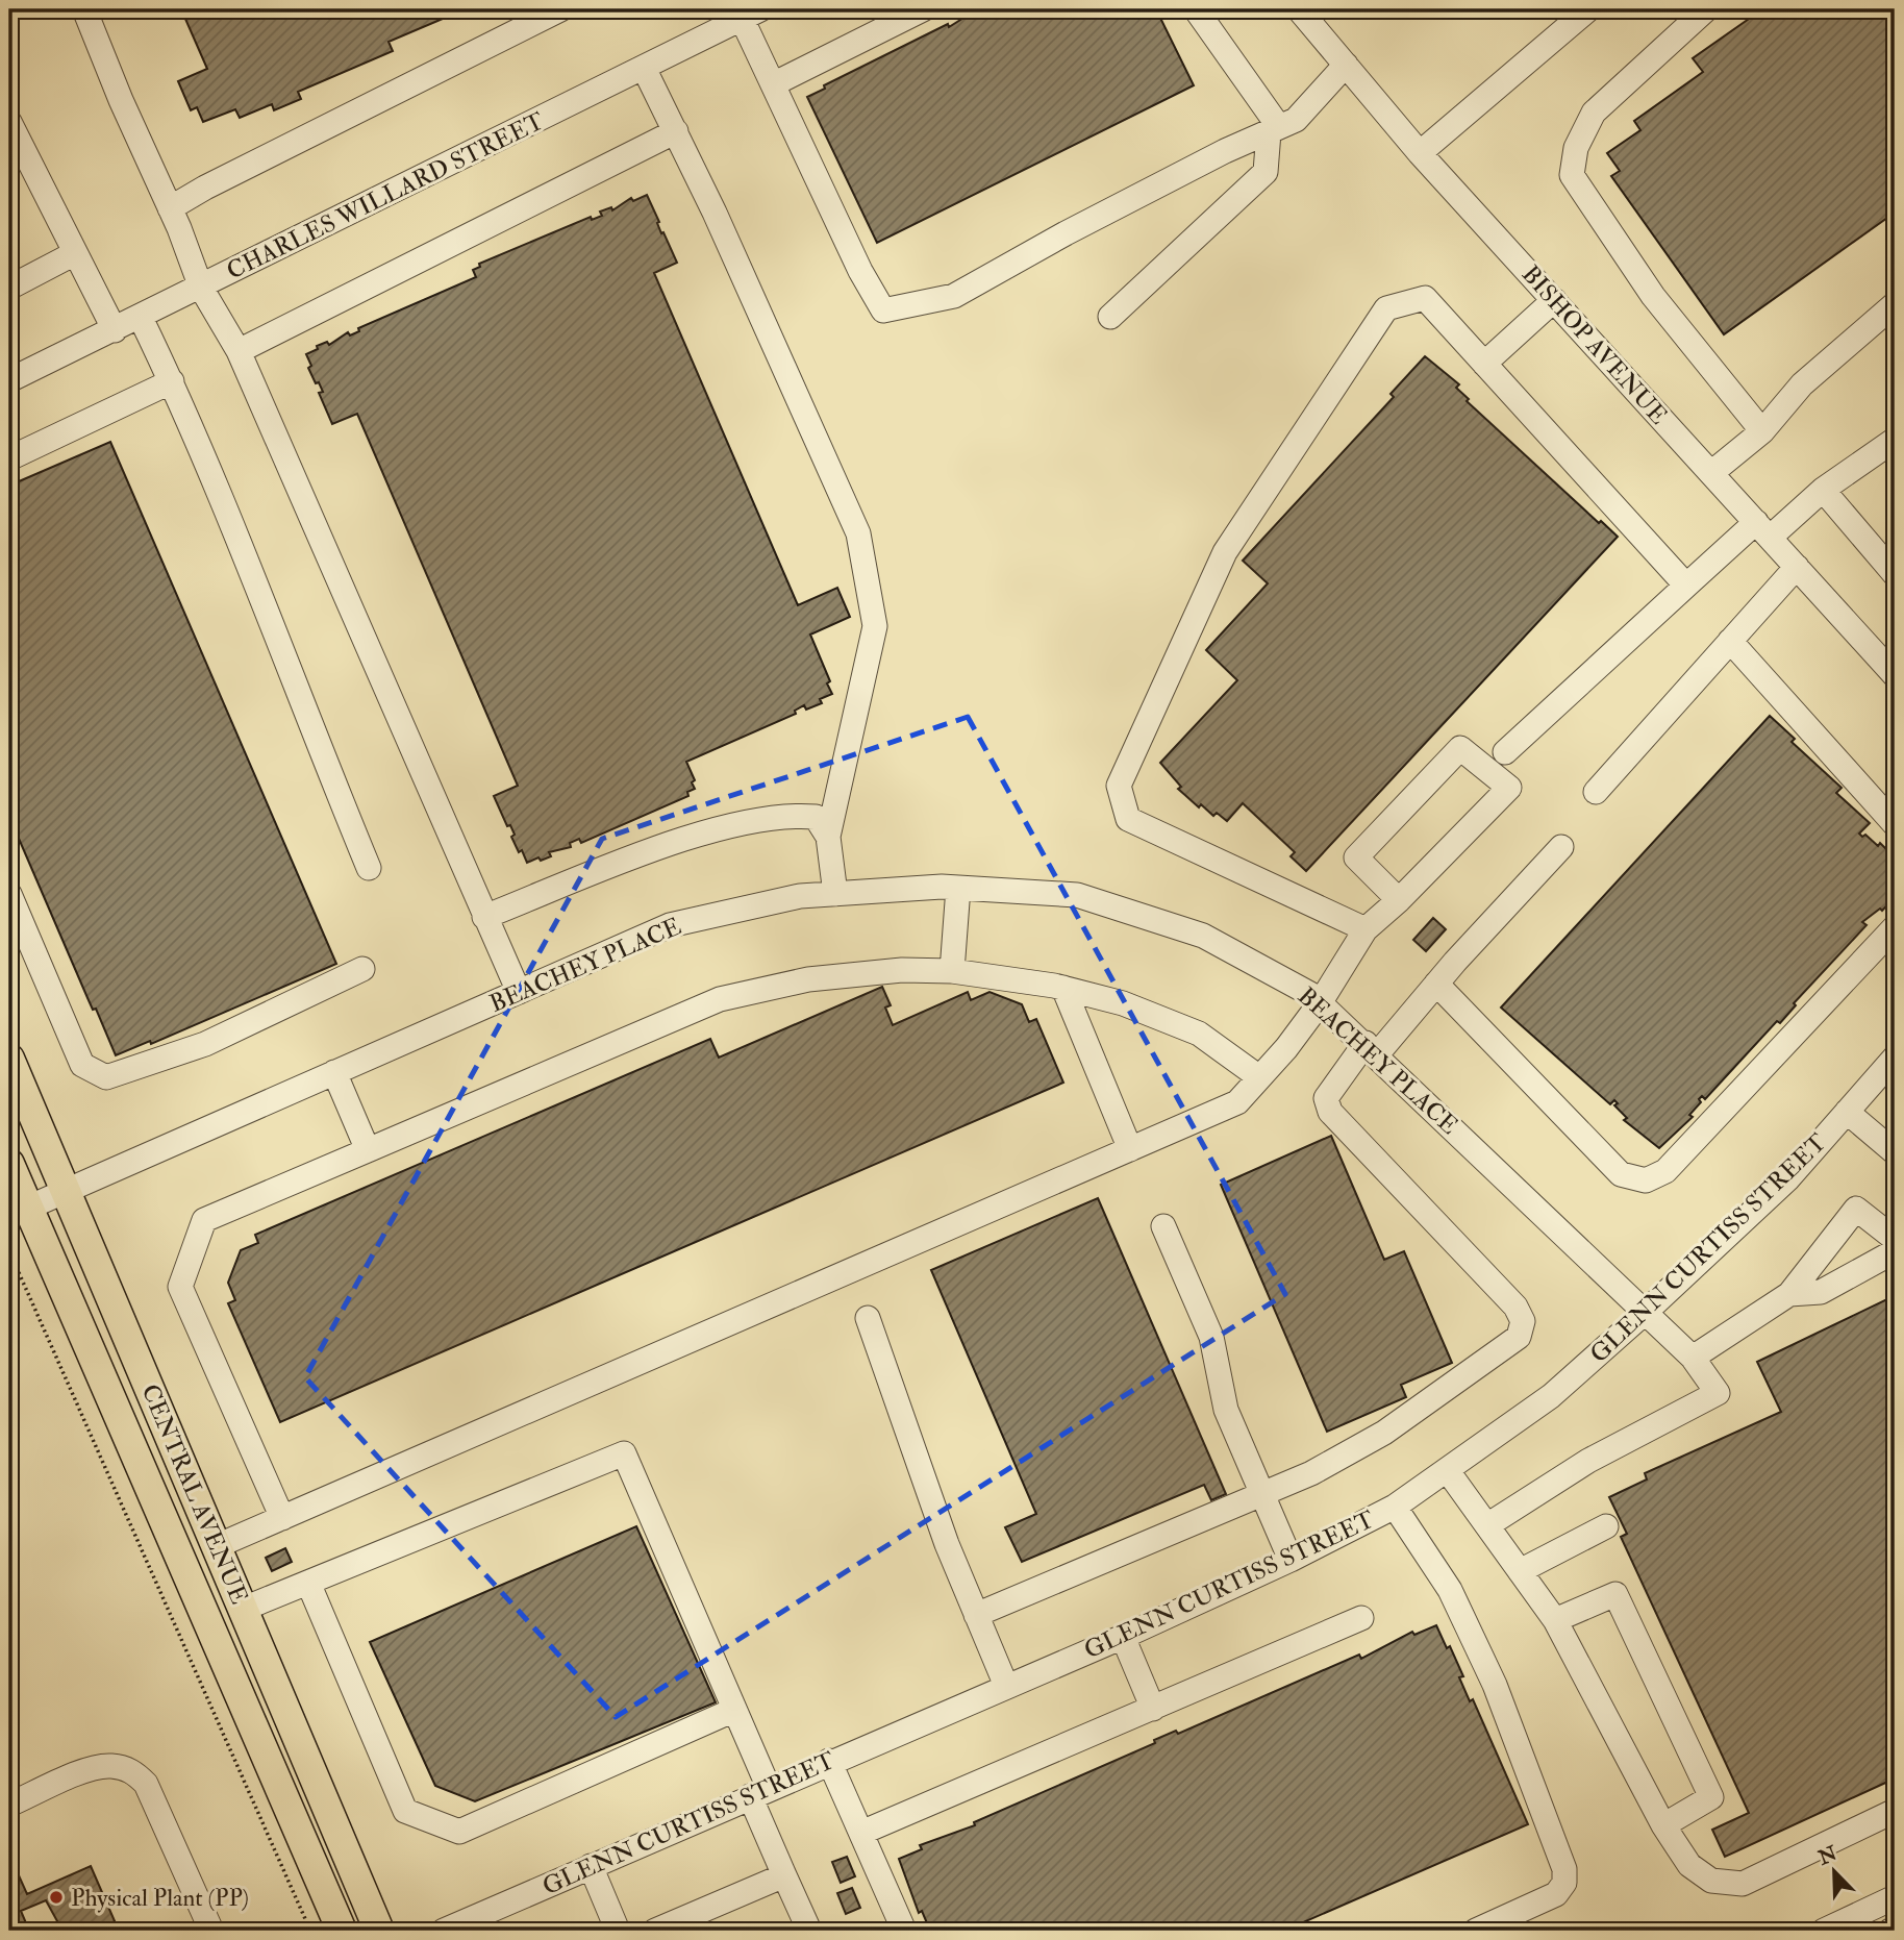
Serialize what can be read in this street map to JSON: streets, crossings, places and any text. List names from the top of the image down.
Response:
{
  "streets": {
    "main road": ["CENTRAL AVENUE"],
    "street": [
      "CHARLES WILLARD STREET",
      "BISHOP AVENUE",
      "BEACHEY PLACE",
      "GLENN CURTISS STREET"
    ]
  },
  "crossings": [
    ["BEACHEY PLACE", "GLENN CURTISS STREET"],
    ["BEACHEY PLACE", "CENTRAL AVENUE"]
  ],
  "places": ["Physical Plant (PP)"],
  "north": "top left"
}
